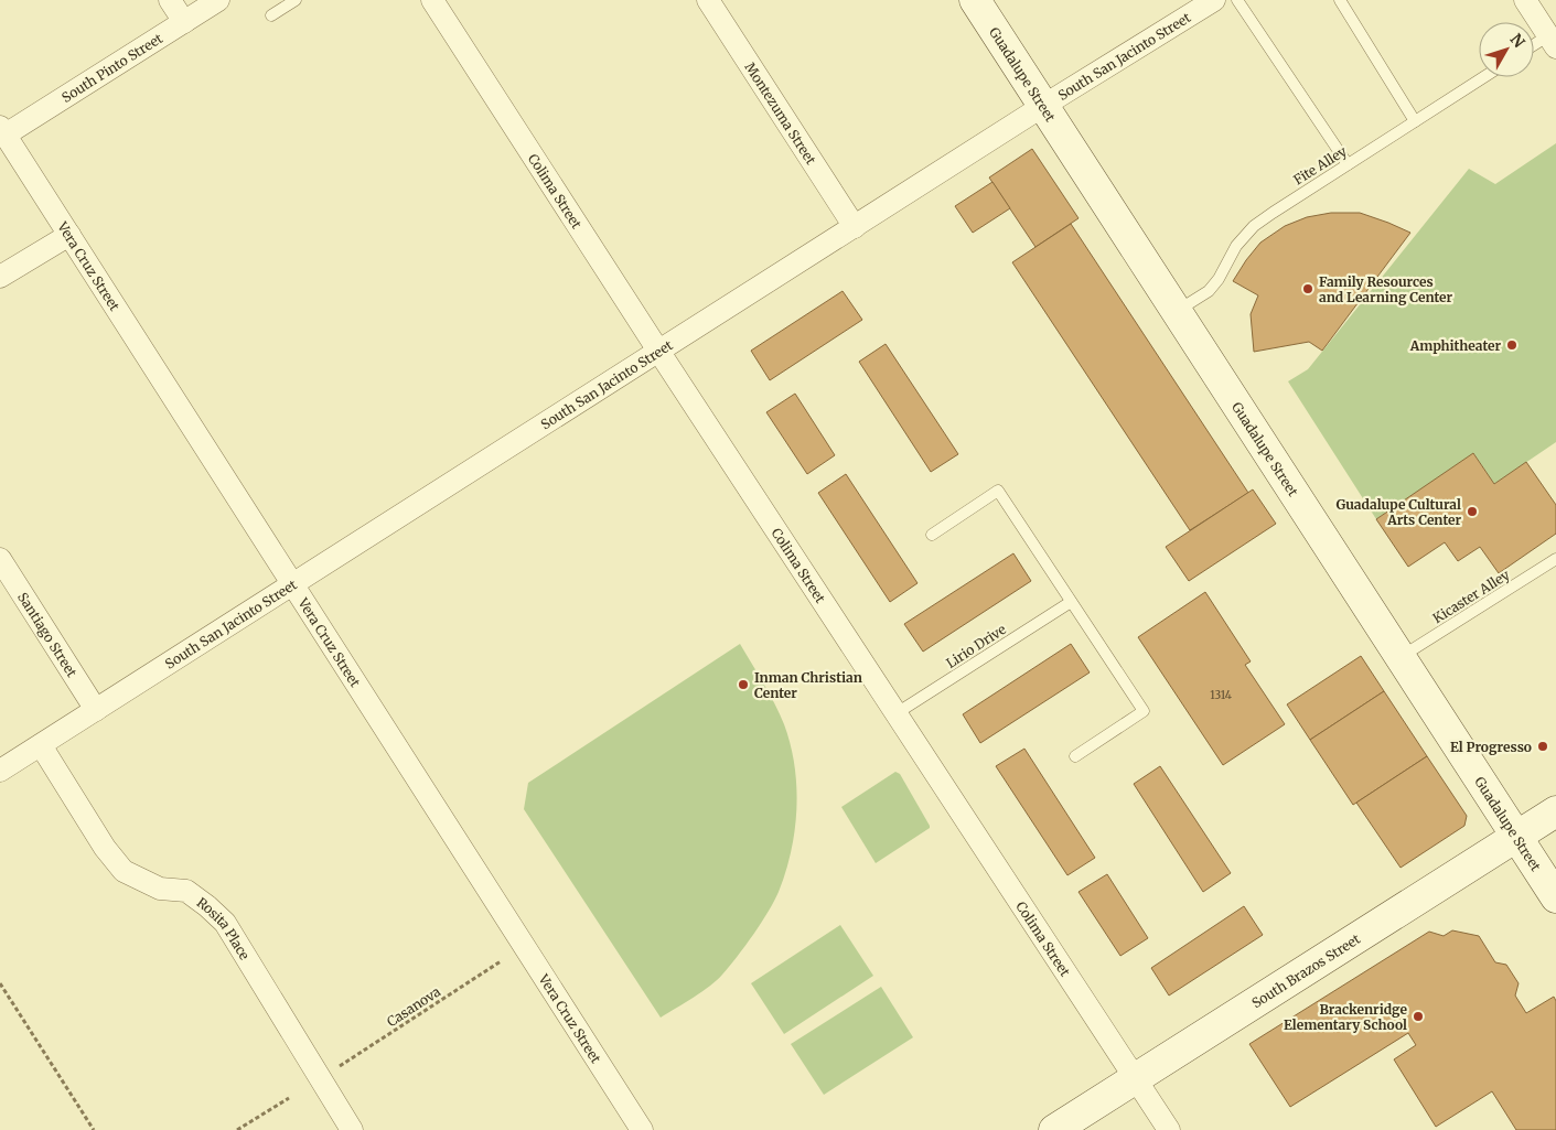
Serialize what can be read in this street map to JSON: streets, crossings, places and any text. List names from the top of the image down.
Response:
{
  "streets": {
    "main road": ["Guadalupe Street", "South Brazos Street"],
    "street": [
      "South San Jacinto Street",
      "South Pinto Street",
      "Montezuma Street",
      "Colima Street",
      "Vera Cruz Street",
      "Santiago Street",
      "Rosita Place"
    ],
    "lane": ["Fite Alley", "Kicaster Alley", "Lirio Drive"],
    "path": ["Casanova"]
  },
  "crossings": [
    ["South San Jacinto Street", "Guadalupe Street"],
    ["South San Jacinto Street", "Montezuma Street"],
    ["South San Jacinto Street", "Colima Street"],
    ["South San Jacinto Street", "Vera Cruz Street"],
    ["South San Jacinto Street", "Santiago Street"],
    ["South San Jacinto Street", "Rosita Place"],
    ["South Pinto Street", "Vera Cruz Street"],
    ["Guadalupe Street", "Fite Alley"],
    ["Guadalupe Street", "Kicaster Alley"],
    ["Guadalupe Street", "South Brazos Street"],
    ["Colima Street", "Lirio Drive"],
    ["Colima Street", "South Brazos Street"]
  ],
  "places": [
    "Family Resources and Learning Center",
    "Amphitheater",
    "Guadalupe Cultural Arts Center",
    "Inman Christian Center",
    "El Progresso",
    "Brackenridge Elementary School"
  ],
  "house_numbers": ["1314"],
  "north": "top right"
}
